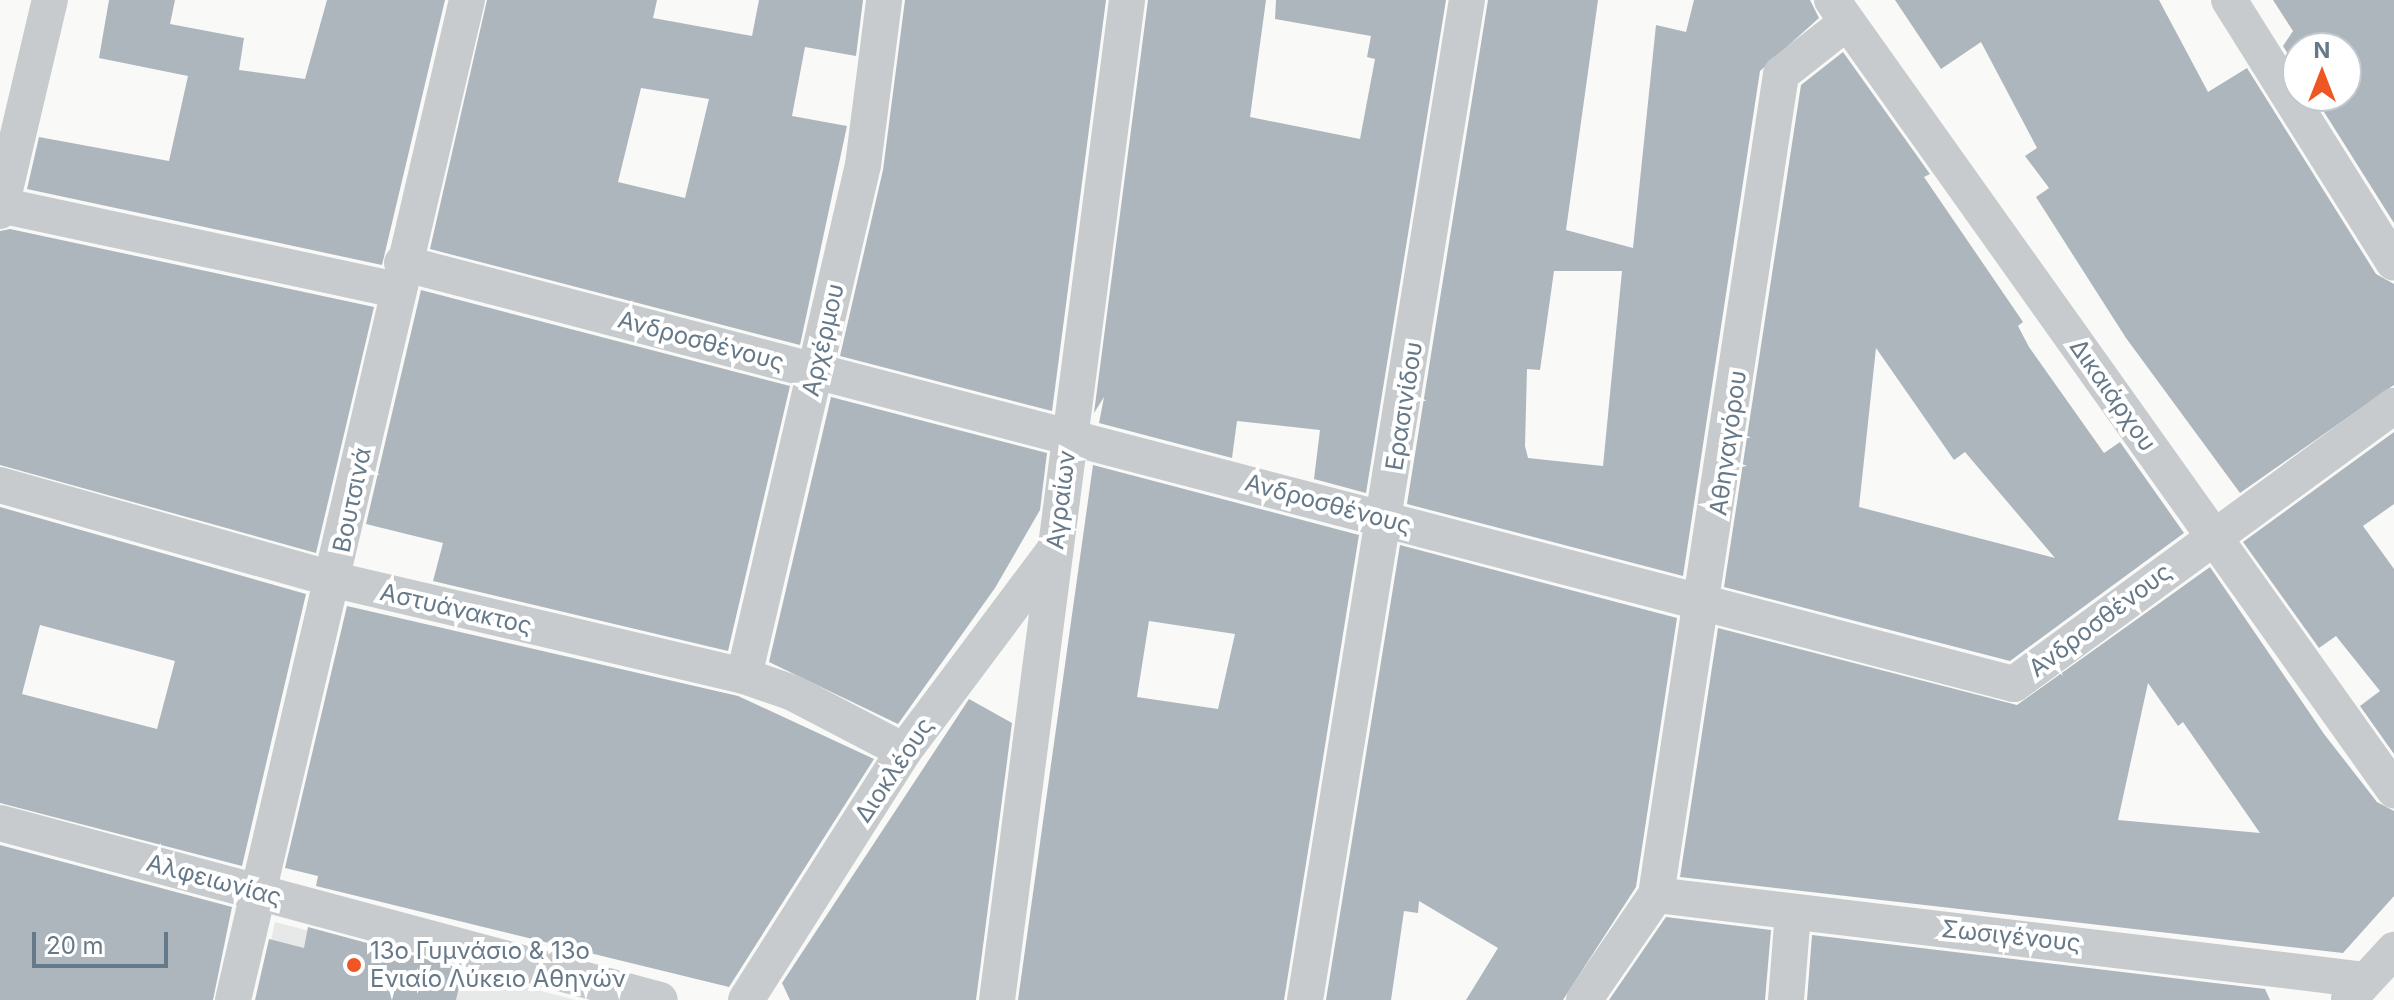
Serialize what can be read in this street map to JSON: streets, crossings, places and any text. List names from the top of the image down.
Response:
{
  "streets": {
    "street": [
      "Αρχέρμου",
      "Ανδροσθένους",
      "Δικαιάρχου",
      "Ερασινίδου",
      "Αθηναγόρου",
      "Βουτσινά",
      "Αγραίων",
      "Αστυάνακτος",
      "Διοκλέους",
      "Αλφειωνίας",
      "Σωσιγένους"
    ]
  },
  "crossings": [
    ["Αρχέρμου", "Ανδροσθένους"],
    ["Αρχέρμου", "Αστυάνακτος"],
    ["Ανδροσθένους", "Δικαιάρχου"],
    ["Ανδροσθένους", "Ερασινίδου"],
    ["Ανδροσθένους", "Αθηναγόρου"],
    ["Ανδροσθένους", "Βουτσινά"],
    ["Ανδροσθένους", "Αγραίων"],
    ["Δικαιάρχου", "Αθηναγόρου"],
    ["Αθηναγόρου", "Σωσιγένους"],
    ["Βουτσινά", "Αστυάνακτος"],
    ["Βουτσινά", "Αλφειωνίας"],
    ["Αγραίων", "Διοκλέους"],
    ["Αστυάνακτος", "Διοκλέους"]
  ],
  "places": ["13ο Γυμνάσιο & 13ο Ενιαίο Λύκειο Αθηνών"],
  "scale_bar": "20 m",
  "north": "top"
}
